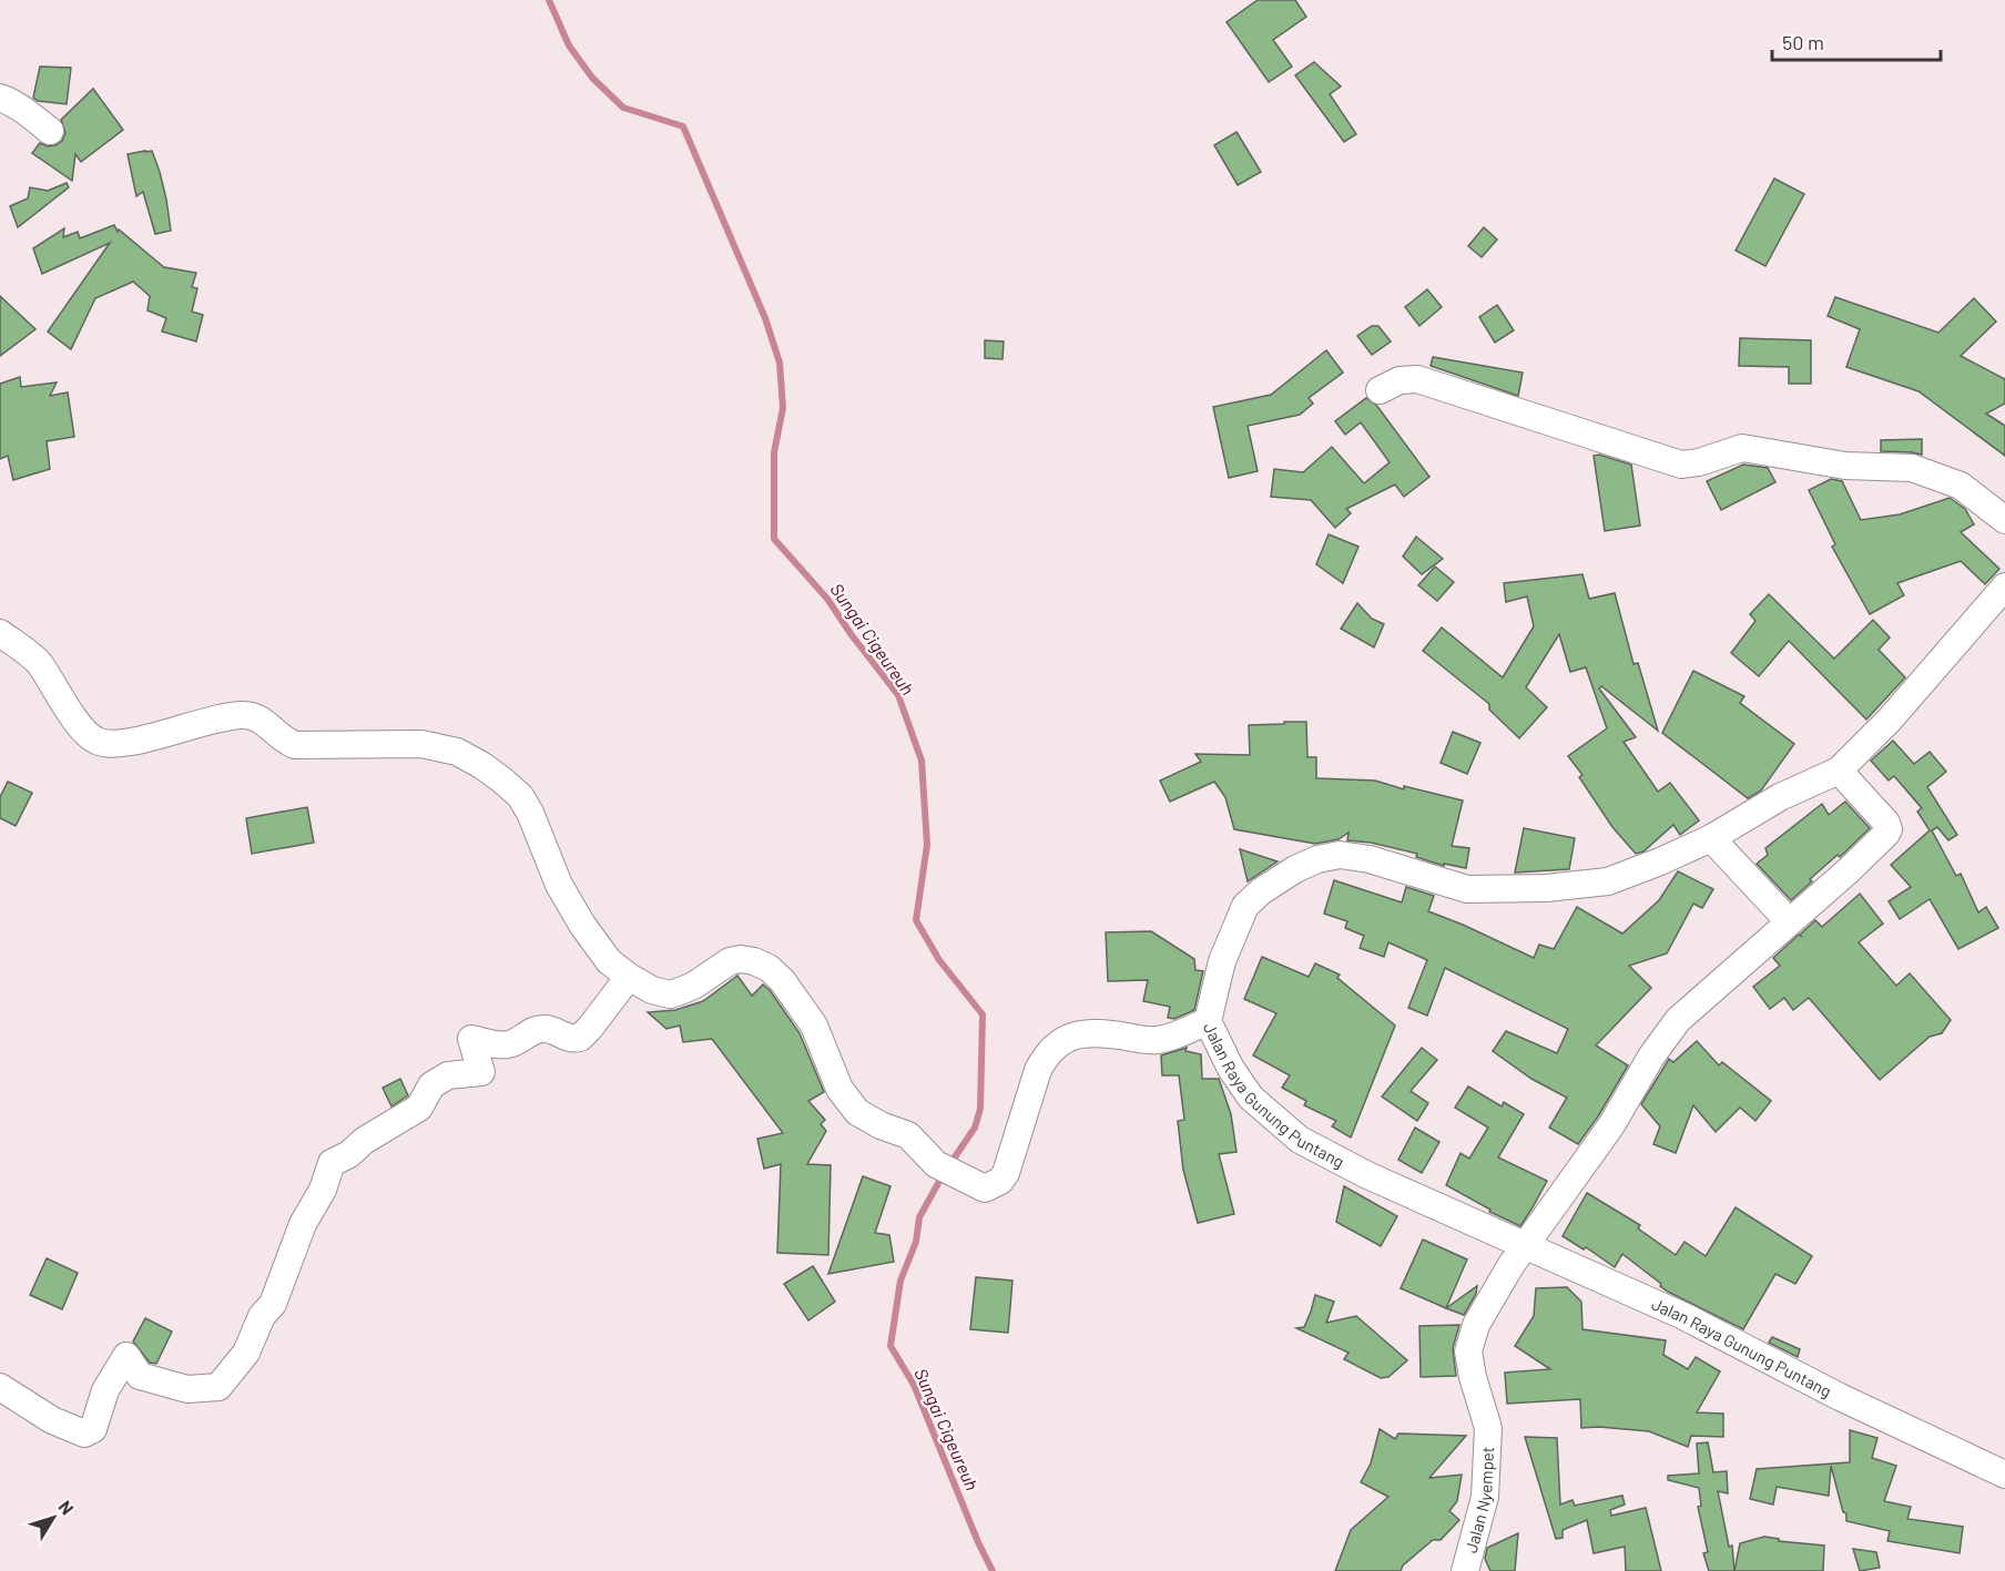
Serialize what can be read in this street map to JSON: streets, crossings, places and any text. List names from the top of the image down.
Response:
{
  "streets": {
    "street": ["Jalan Raya Gunung Puntang", "Jalan Nyempet"]
  },
  "crossings": [
    ["Jalan Raya Gunung Puntang", "Jalan Nyempet"]
  ],
  "water": ["Sungai Cigeureuh"],
  "scale_bar": "50 m",
  "north": "top right"
}
